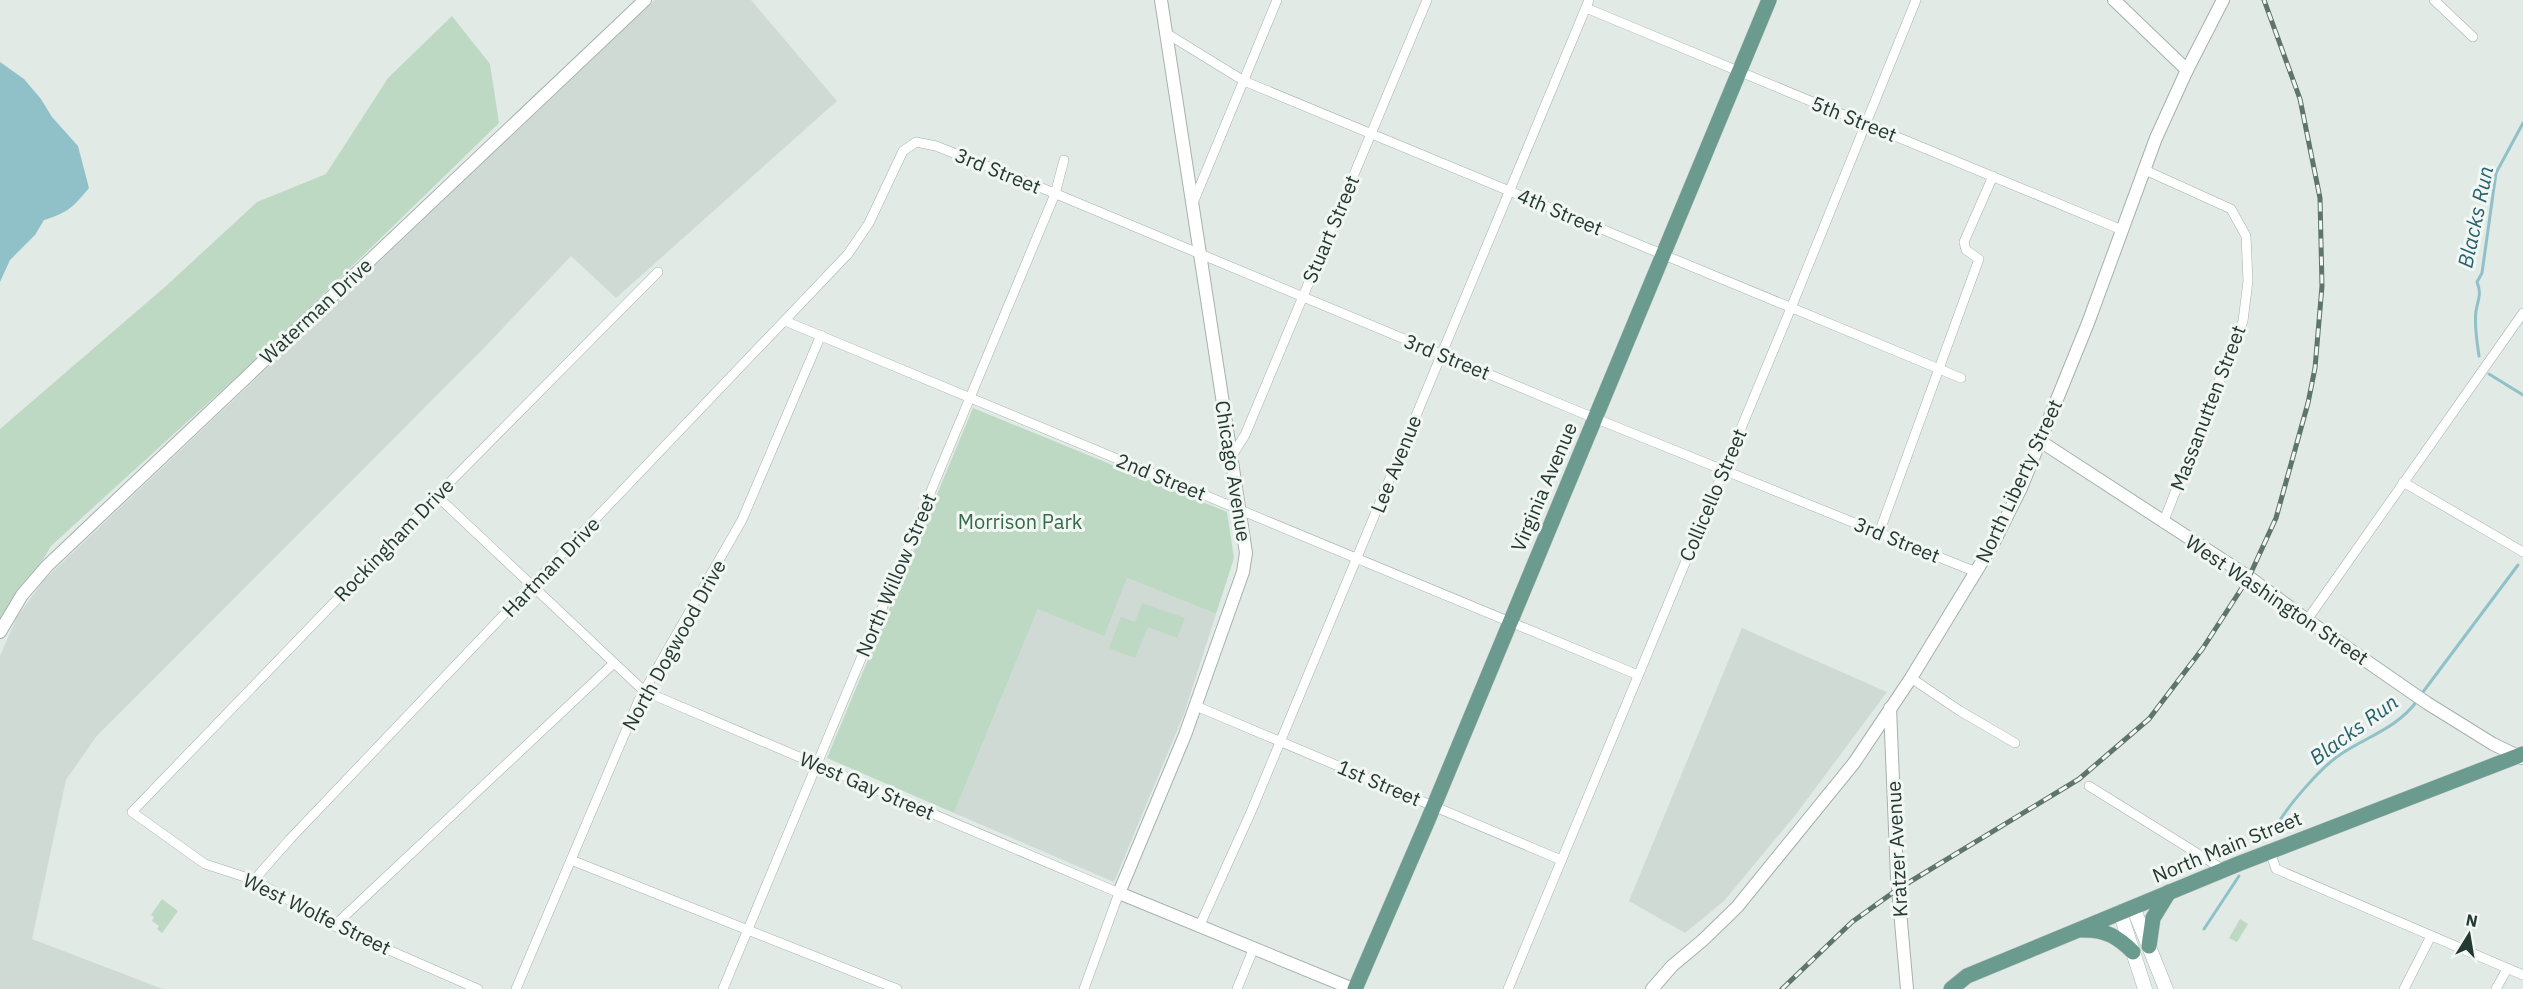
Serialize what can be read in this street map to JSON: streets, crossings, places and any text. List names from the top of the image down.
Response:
{
  "streets": {
    "main road": ["Virginia Avenue", "North Main Street"],
    "street": [
      "5th Street",
      "3rd Street",
      "4th Street",
      "Stuart Street",
      "Waterman Drive",
      "Massanutten Street",
      "Lee Avenue",
      "Chicago Avenue",
      "2nd Street",
      "North Liberty Street",
      "Collicello Street",
      "Rockingham Drive",
      "Hartman Drive",
      "North Willow Street",
      "West Washington Street",
      "North Dogwood Drive",
      "1st Street",
      "West Gay Street",
      "Kratzer Avenue",
      "West Wolfe Street"
    ]
  },
  "crossings": [
    ["5th Street", "Lee Avenue"],
    ["5th Street", "North Liberty Street"],
    ["5th Street", "Virginia Avenue"],
    ["5th Street", "Collicello Street"],
    ["3rd Street", "Stuart Street"],
    ["3rd Street", "Lee Avenue"],
    ["3rd Street", "Chicago Avenue"],
    ["3rd Street", "North Liberty Street"],
    ["3rd Street", "Virginia Avenue"],
    ["3rd Street", "Collicello Street"],
    ["3rd Street", "Hartman Drive"],
    ["3rd Street", "North Willow Street"],
    ["4th Street", "Stuart Street"],
    ["4th Street", "Lee Avenue"],
    ["4th Street", "Chicago Avenue"],
    ["4th Street", "Virginia Avenue"],
    ["4th Street", "Collicello Street"],
    ["Stuart Street", "Chicago Avenue"],
    ["Massanutten Street", "North Liberty Street"],
    ["Massanutten Street", "West Washington Street"],
    ["Lee Avenue", "2nd Street"],
    ["Lee Avenue", "1st Street"],
    ["Lee Avenue", "West Gay Street"],
    ["Chicago Avenue", "2nd Street"],
    ["Chicago Avenue", "1st Street"],
    ["Chicago Avenue", "West Gay Street"],
    ["2nd Street", "Virginia Avenue"],
    ["2nd Street", "Collicello Street"],
    ["2nd Street", "Hartman Drive"],
    ["2nd Street", "North Willow Street"],
    ["2nd Street", "North Dogwood Drive"],
    ["North Liberty Street", "West Washington Street"],
    ["North Liberty Street", "Kratzer Avenue"],
    ["Virginia Avenue", "1st Street"],
    ["Virginia Avenue", "West Gay Street"],
    ["Collicello Street", "1st Street"],
    ["Rockingham Drive", "West Gay Street"],
    ["Rockingham Drive", "West Wolfe Street"],
    ["Hartman Drive", "West Gay Street"],
    ["Hartman Drive", "West Wolfe Street"],
    ["North Willow Street", "West Gay Street"],
    ["West Washington Street", "North Main Street"],
    ["North Dogwood Drive", "West Gay Street"]
  ],
  "water": ["Blacks Run"],
  "parks": ["Morrison Park"],
  "north": "top"
}
